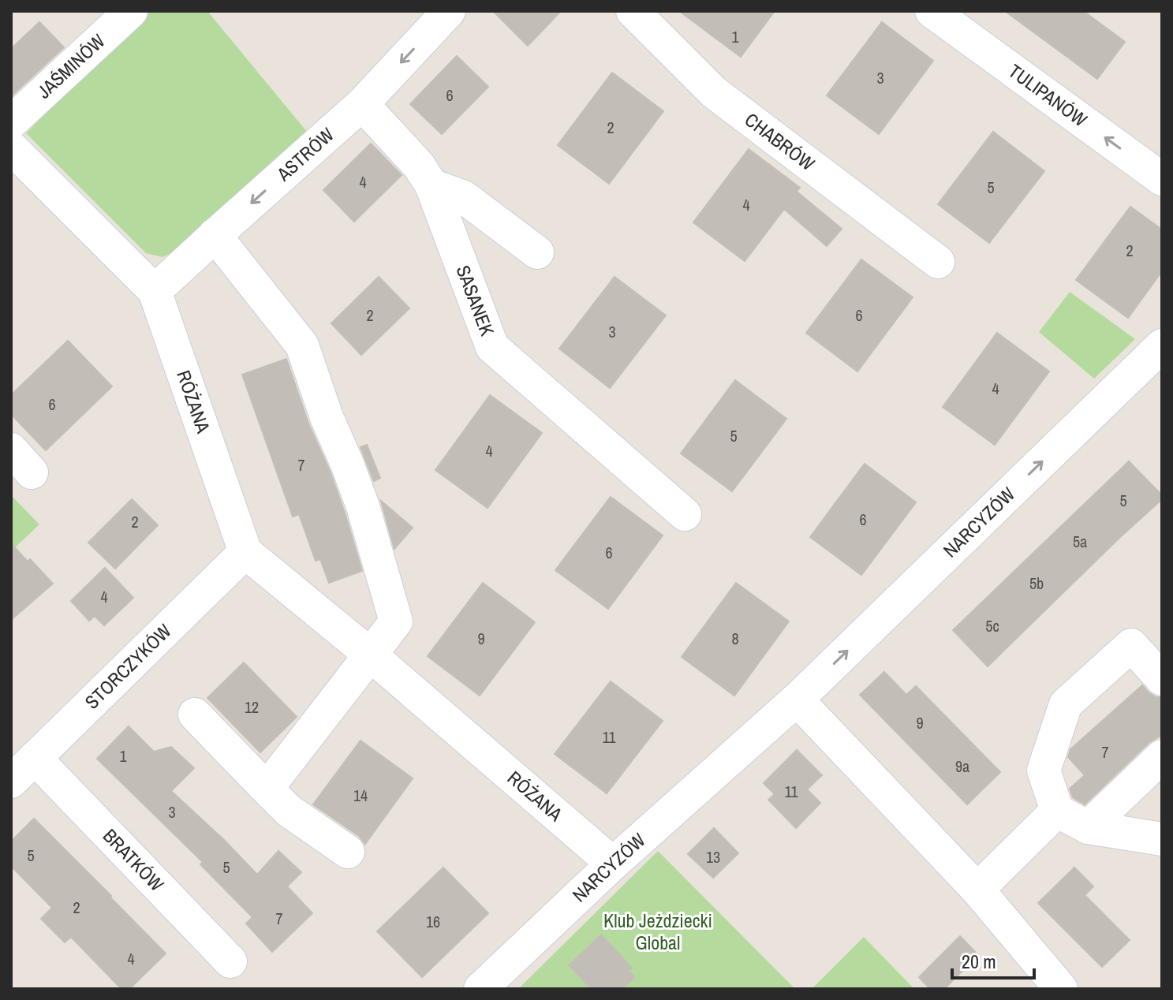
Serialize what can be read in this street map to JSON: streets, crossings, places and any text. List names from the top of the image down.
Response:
{
  "streets": {
    "street": [
      "JAŚMINÓW",
      "TULIPANÓW",
      "CHABRÓW",
      "ASTRÓW",
      "SASANEK",
      "RÓŻANA",
      "NARCYZÓW",
      "STORCZYKÓW",
      "BRATKÓW"
    ]
  },
  "crossings": [
    ["ASTRÓW", "SASANEK"],
    ["ASTRÓW", "RÓŻANA"],
    ["RÓŻANA", "NARCYZÓW"],
    ["RÓŻANA", "STORCZYKÓW"],
    ["STORCZYKÓW", "BRATKÓW"]
  ],
  "one_way": ["TULIPANÓW", "ASTRÓW"],
  "parks": ["Klub Jeżdziecki Global"],
  "house_numbers": [
    "1",
    "3",
    "6",
    "2",
    "4",
    "5",
    "4",
    "2",
    "2",
    "6",
    "3",
    "4",
    "6",
    "5",
    "4",
    "7",
    "5",
    "6",
    "2",
    "5a",
    "6",
    "5b",
    "4",
    "5c",
    "9",
    "8",
    "12",
    "9",
    "11",
    "7",
    "1",
    "9a",
    "11",
    "14",
    "3",
    "5",
    "13",
    "5",
    "2",
    "7",
    "16",
    "4"
  ],
  "scale_bar": "20 m"
}
